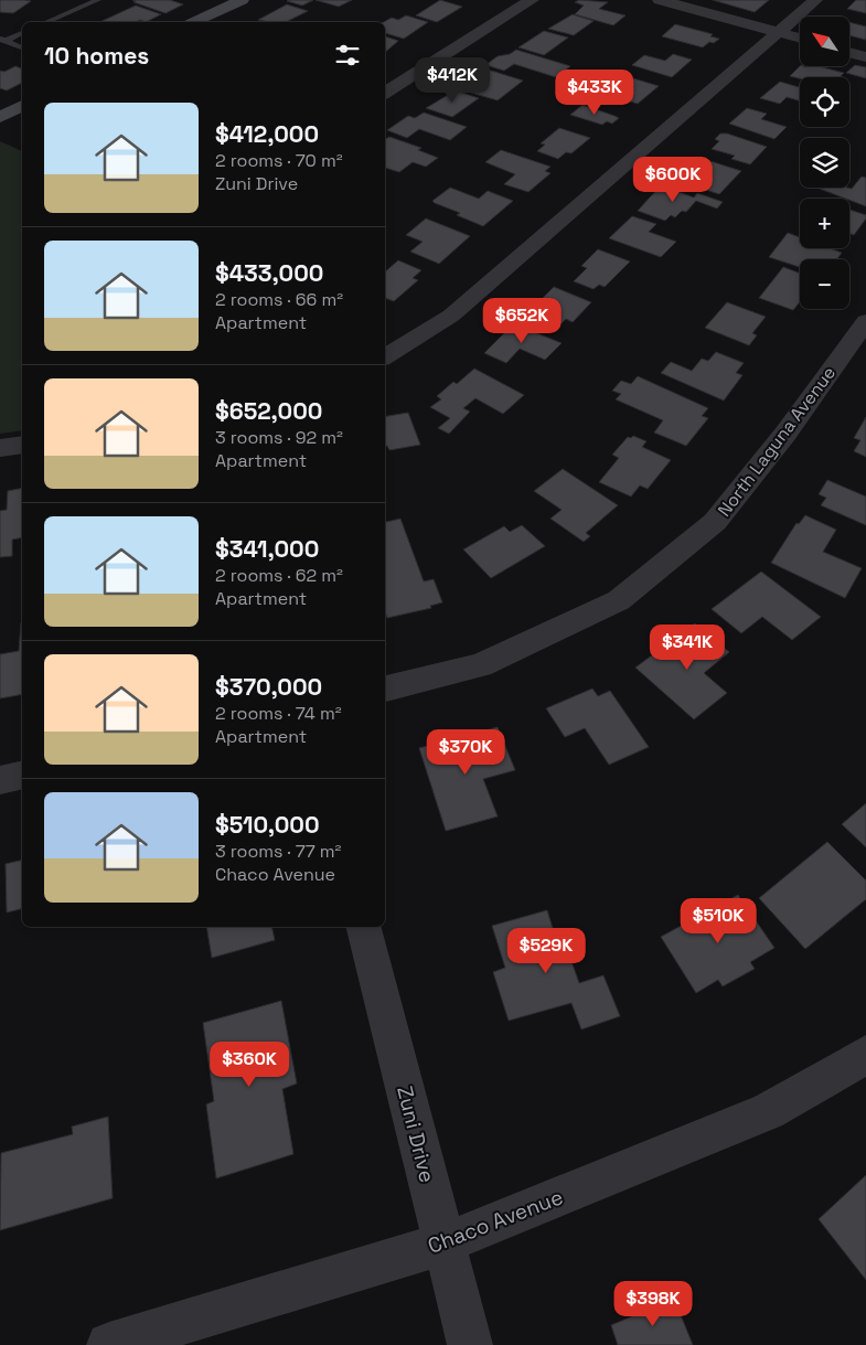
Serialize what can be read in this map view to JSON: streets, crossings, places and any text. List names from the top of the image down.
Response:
{
  "streets": {
    "street": ["North Laguna Avenue", "Zuni Drive", "Chaco Avenue"]
  },
  "crossings": [
    ["Zuni Drive", "Chaco Avenue"]
  ],
  "north": "top left",
  "page": {
    "map_buttons": ["+", "−"],
    "heading": "10 homes",
    "price": [
      "$412K",
      "$433K",
      "$600K",
      "$652K",
      "$341K",
      "$370K",
      "$510K",
      "$529K",
      "$360K",
      "$398K"
    ],
    "list": [
      {
        "name": "$412,000",
        "note": "2 rooms · 70 m² · Zuni Drive"
      },
      {
        "name": "$433,000",
        "note": "2 rooms · 66 m² · Apartment"
      },
      {
        "name": "$652,000",
        "note": "3 rooms · 92 m² · Apartment"
      },
      {
        "name": "$341,000",
        "note": "2 rooms · 62 m² · Apartment"
      },
      {
        "name": "$370,000",
        "note": "2 rooms · 74 m² · Apartment"
      },
      {
        "name": "$510,000",
        "note": "3 rooms · 77 m² · Chaco Avenue"
      }
    ]
  }
}
